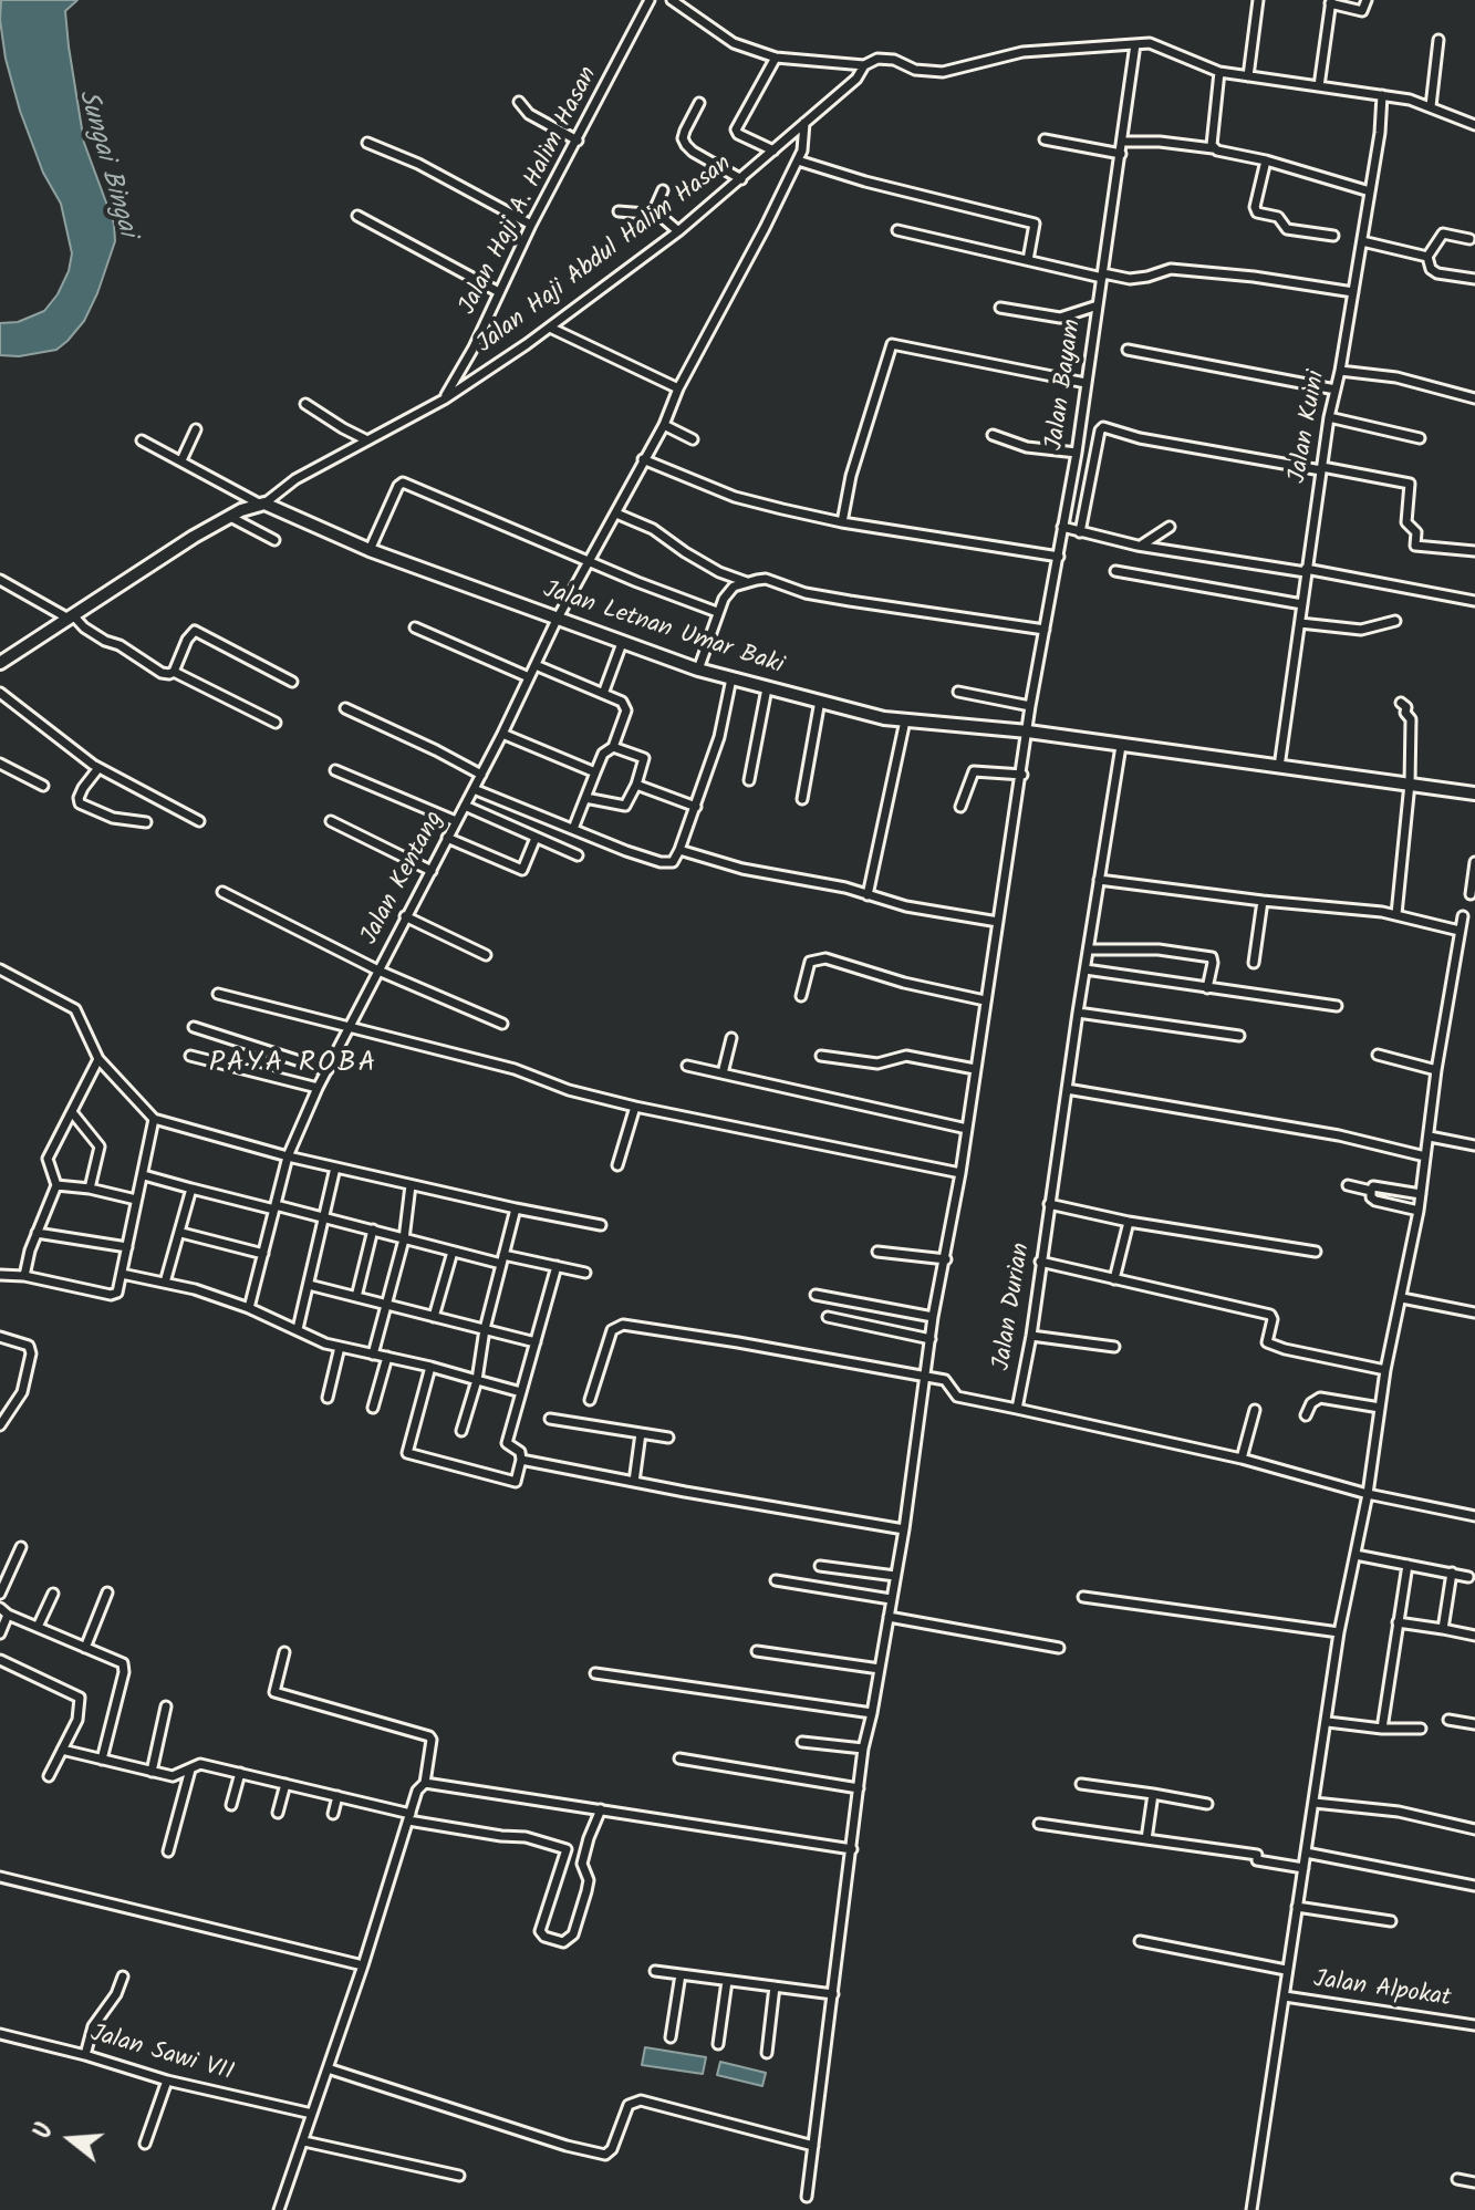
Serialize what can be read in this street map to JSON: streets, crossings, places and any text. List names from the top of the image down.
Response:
{
  "streets": {
    "street": [
      "Jalan Haji A. Halim Hasan",
      "Jalan Haji Abdul Halim Hasan",
      "Jalan Bayam",
      "Jalan Kuini",
      "Jalan Letnan Umar Baki",
      "Jalan Kentang",
      "Jalan Durian",
      "Jalan Alpokat",
      "Jalan Sawi VII"
    ]
  },
  "crossings": [
    ["Jalan Haji A. Halim Hasan", "Jalan Haji Abdul Halim Hasan"],
    ["Jalan Haji Abdul Halim Hasan", "Jalan Letnan Umar Baki"],
    ["Jalan Haji Abdul Halim Hasan", "Jalan Kentang"],
    ["Jalan Bayam", "Jalan Letnan Umar Baki"],
    ["Jalan Kuini", "Jalan Letnan Umar Baki"],
    ["Jalan Letnan Umar Baki", "Jalan Kentang"],
    ["Jalan Letnan Umar Baki", "Jalan Durian"]
  ],
  "districts": ["PAYA ROBA"],
  "water": ["Sungai Bingai"],
  "north": "left"
}
